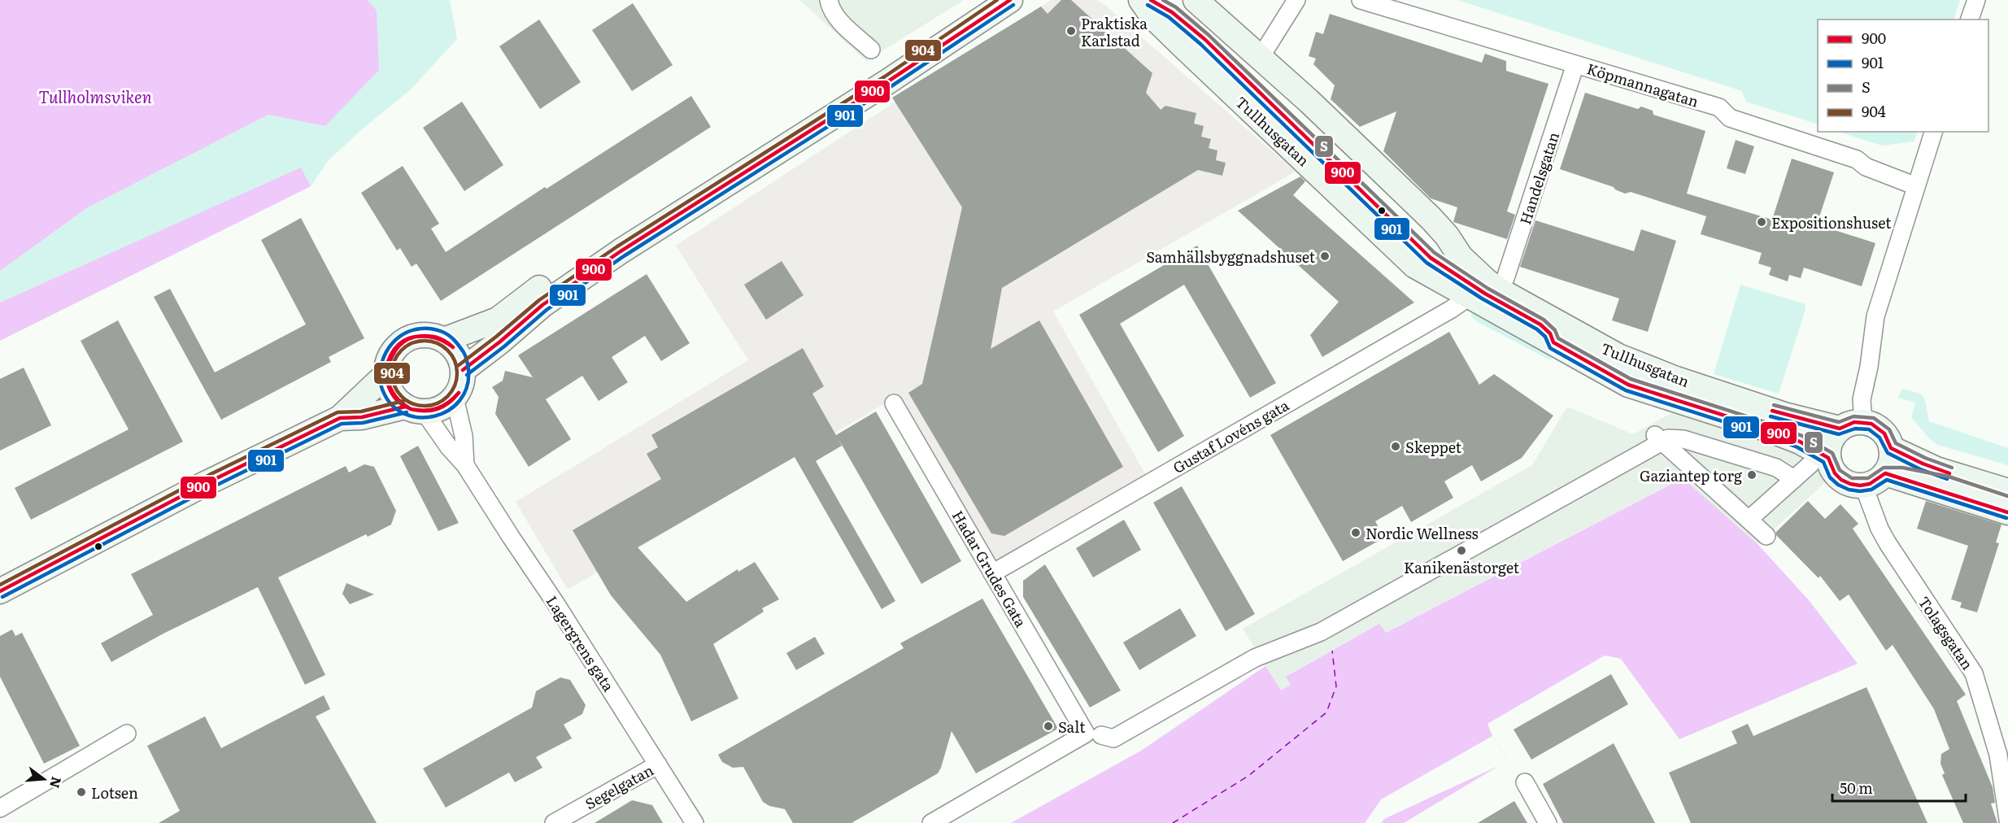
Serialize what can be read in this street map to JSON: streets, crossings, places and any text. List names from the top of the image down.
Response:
{
  "streets": {
    "street": [
      "Köpmannagatan",
      "Tullhusgatan",
      "Handelsgatan",
      "Gustaf Lovéns gata",
      "Hadar Grudes Gata",
      "Tolagsgatan",
      "Lagergrens gata",
      "Segelgatan"
    ]
  },
  "crossings": [
    ["Köpmannagatan", "Handelsgatan"],
    ["Tullhusgatan", "Handelsgatan"],
    ["Tullhusgatan", "Gustaf Lovéns gata"],
    ["Tullhusgatan", "Tolagsgatan"],
    ["Gustaf Lovéns gata", "Hadar Grudes Gata"],
    ["Lagergrens gata", "Segelgatan"]
  ],
  "water": ["Tullholmsviken"],
  "places": [
    "Praktiska Karlstad",
    "Expositionshuset",
    "Samhällsbyggnadshuset",
    "Skeppet",
    "Gaziantep torg",
    "Nordic Wellness",
    "Kanikenästorget",
    "Salt",
    "Lotsen"
  ],
  "lines": [
    "transit line 900",
    "transit line S",
    "transit line 904",
    "transit line 901"
  ],
  "legend": [
    "900",
    "901",
    "S",
    "904"
  ],
  "scale_bar": "50 m",
  "north": "right"
}
